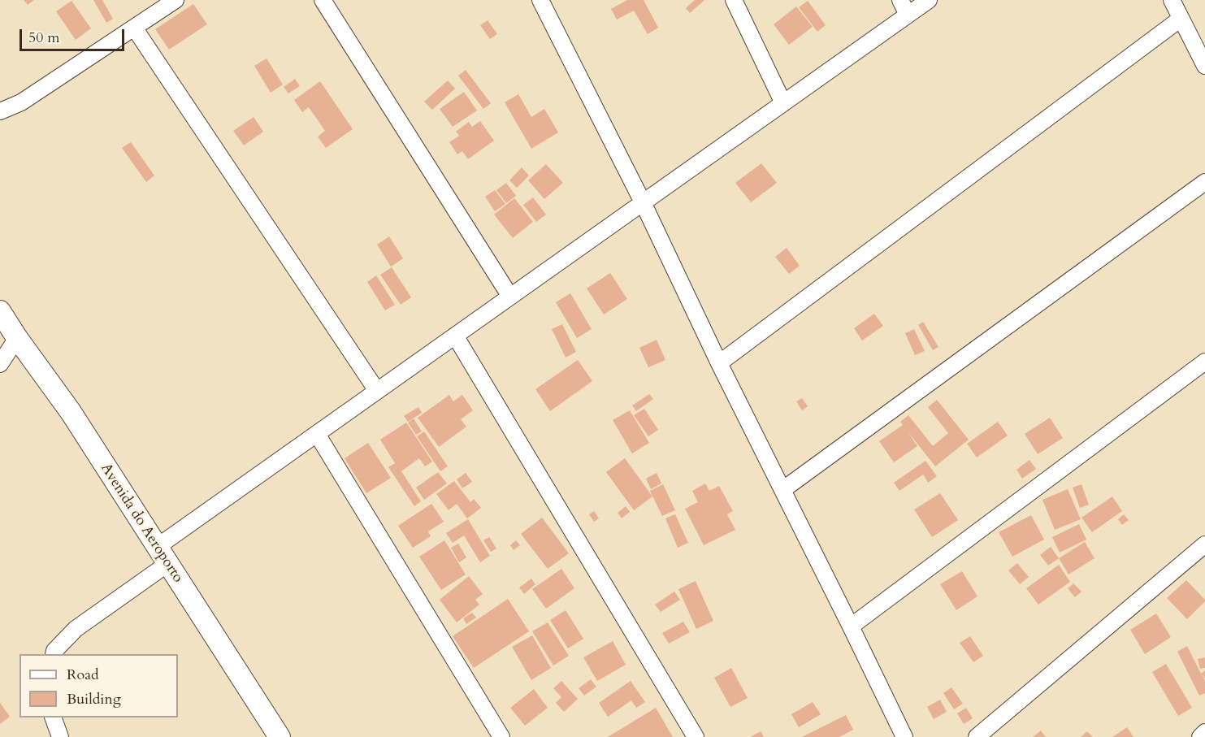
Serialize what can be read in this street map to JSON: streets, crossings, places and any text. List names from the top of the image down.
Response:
{
  "streets": {
    "main road": ["Avenida do Aeroporto"]
  },
  "legend": ["Road", "Building"],
  "scale_bar": "50 m"
}
